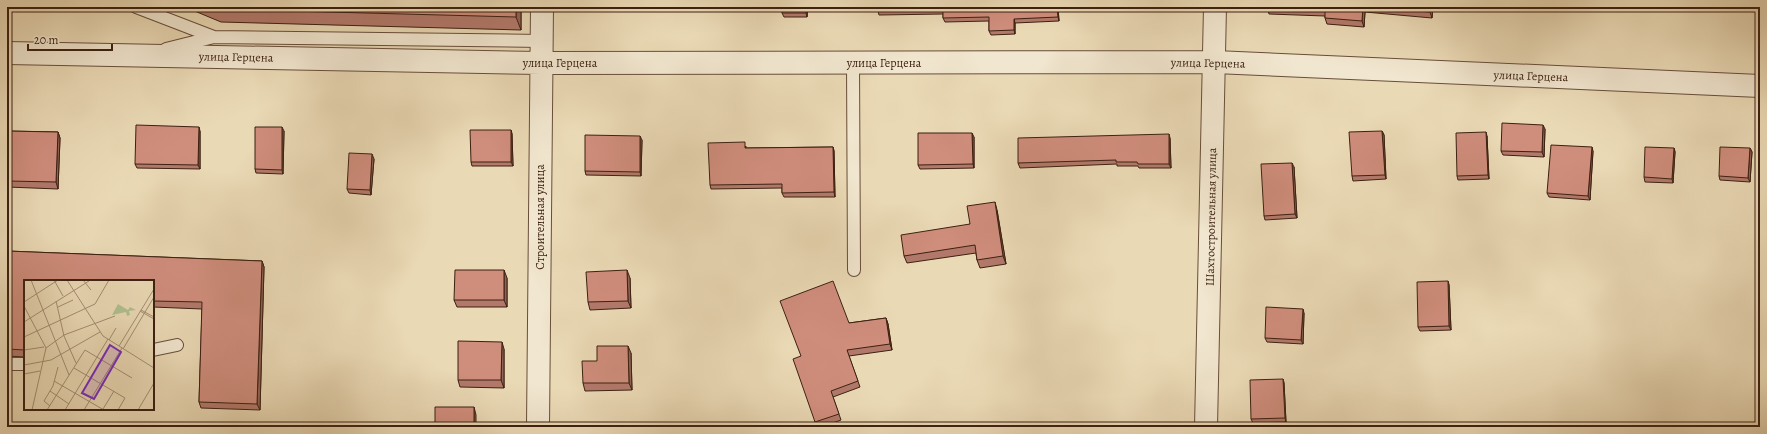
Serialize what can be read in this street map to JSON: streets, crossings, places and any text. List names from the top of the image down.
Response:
{
  "streets": {
    "street": ["улица Герцена", "Строительная улица", "Шахтостроительная улица"]
  },
  "crossings": [
    ["улица Герцена", "Строительная улица"],
    ["улица Герцена", "Шахтостроительная улица"]
  ],
  "scale_bar": "20 m"
}
